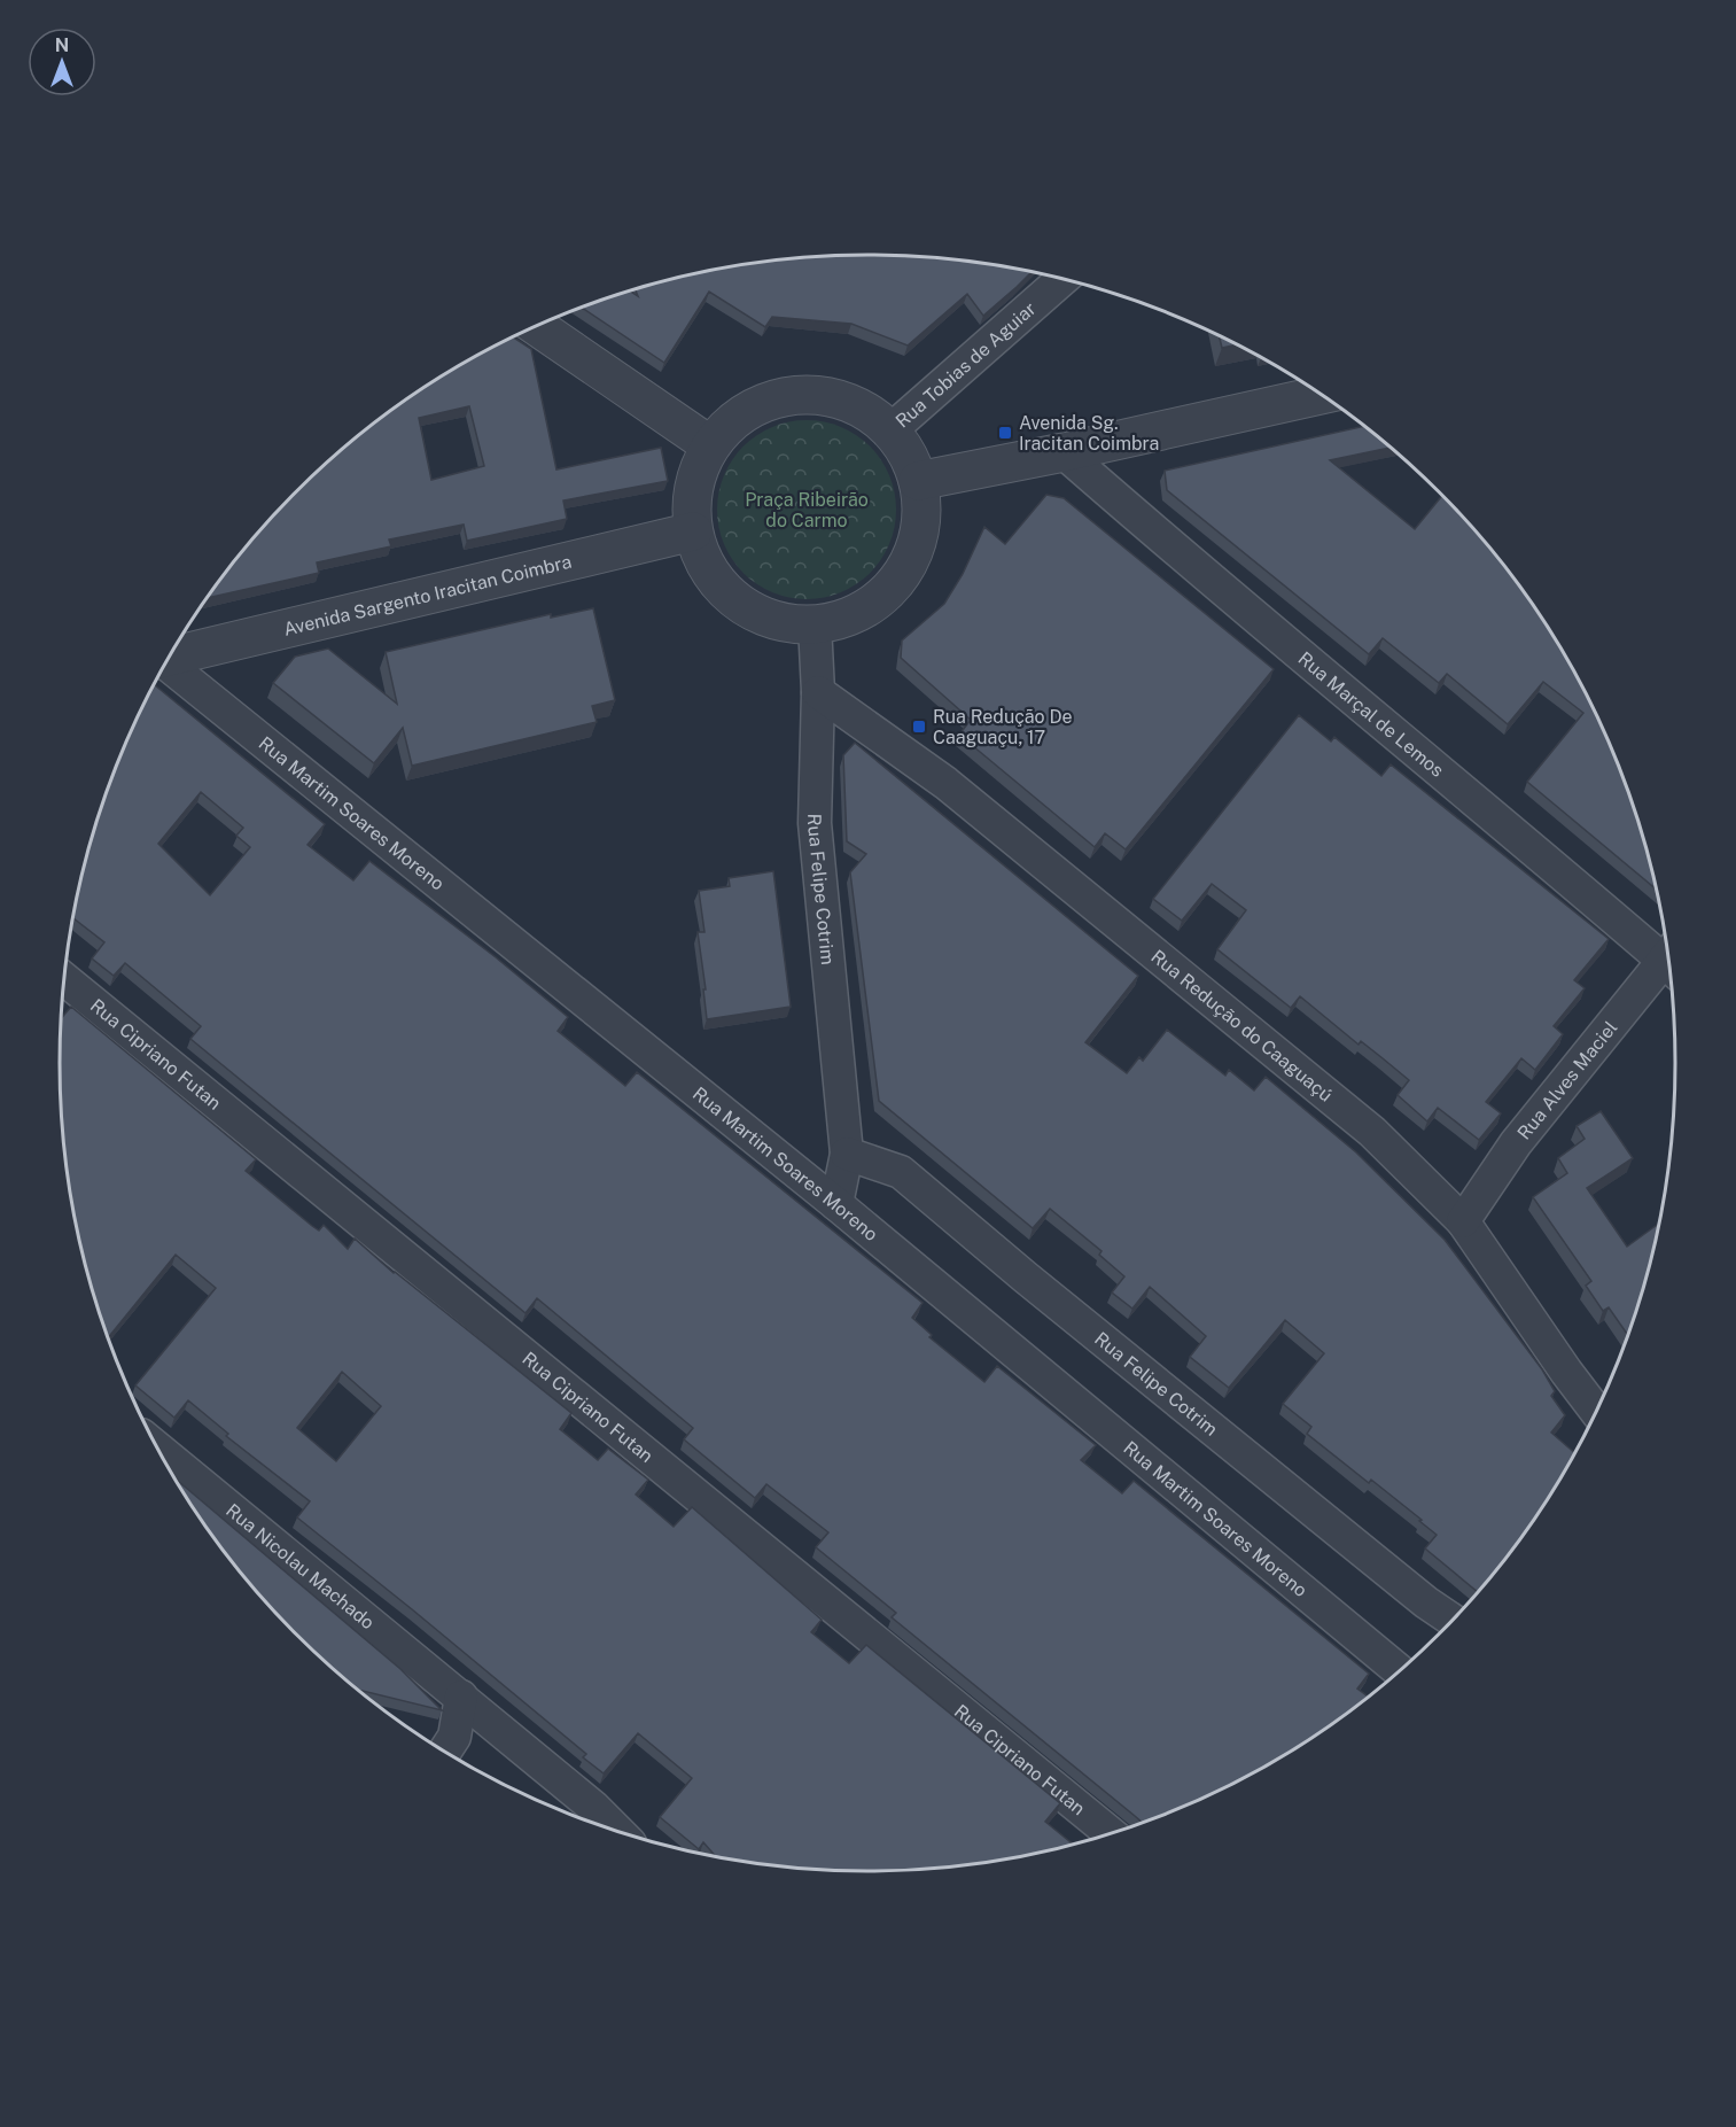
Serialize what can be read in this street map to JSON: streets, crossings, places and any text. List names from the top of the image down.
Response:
{
  "streets": {
    "street": [
      "Rua Tobias de Aguiar",
      "Avenida Sargento Iracitan Coimbra",
      "Rua Marçal de Lemos",
      "Rua Martim Soares Moreno",
      "Rua Felipe Cotrim",
      "Rua Redução do Caaguaçú",
      "Rua Cipriano Futan",
      "Rua Alves Maciel",
      "Rua Nicolau Machado"
    ]
  },
  "crossings": [
    ["Rua Tobias de Aguiar", "Avenida Sargento Iracitan Coimbra"],
    ["Rua Tobias de Aguiar", "Rua Felipe Cotrim"],
    ["Avenida Sargento Iracitan Coimbra", "Rua Felipe Cotrim"],
    ["Rua Martim Soares Moreno", "Rua Felipe Cotrim"],
    ["Rua Felipe Cotrim", "Rua Redução do Caaguaçú"],
    ["Rua Redução do Caaguaçú", "Rua Alves Maciel"]
  ],
  "parks": ["Praça Ribeirão do Carmo"],
  "places": {
    "transit": ["Avenida Sg. Iracitan Coimbra", "Rua Redução De Caaguaçu, 17"]
  },
  "north": "top"
}
